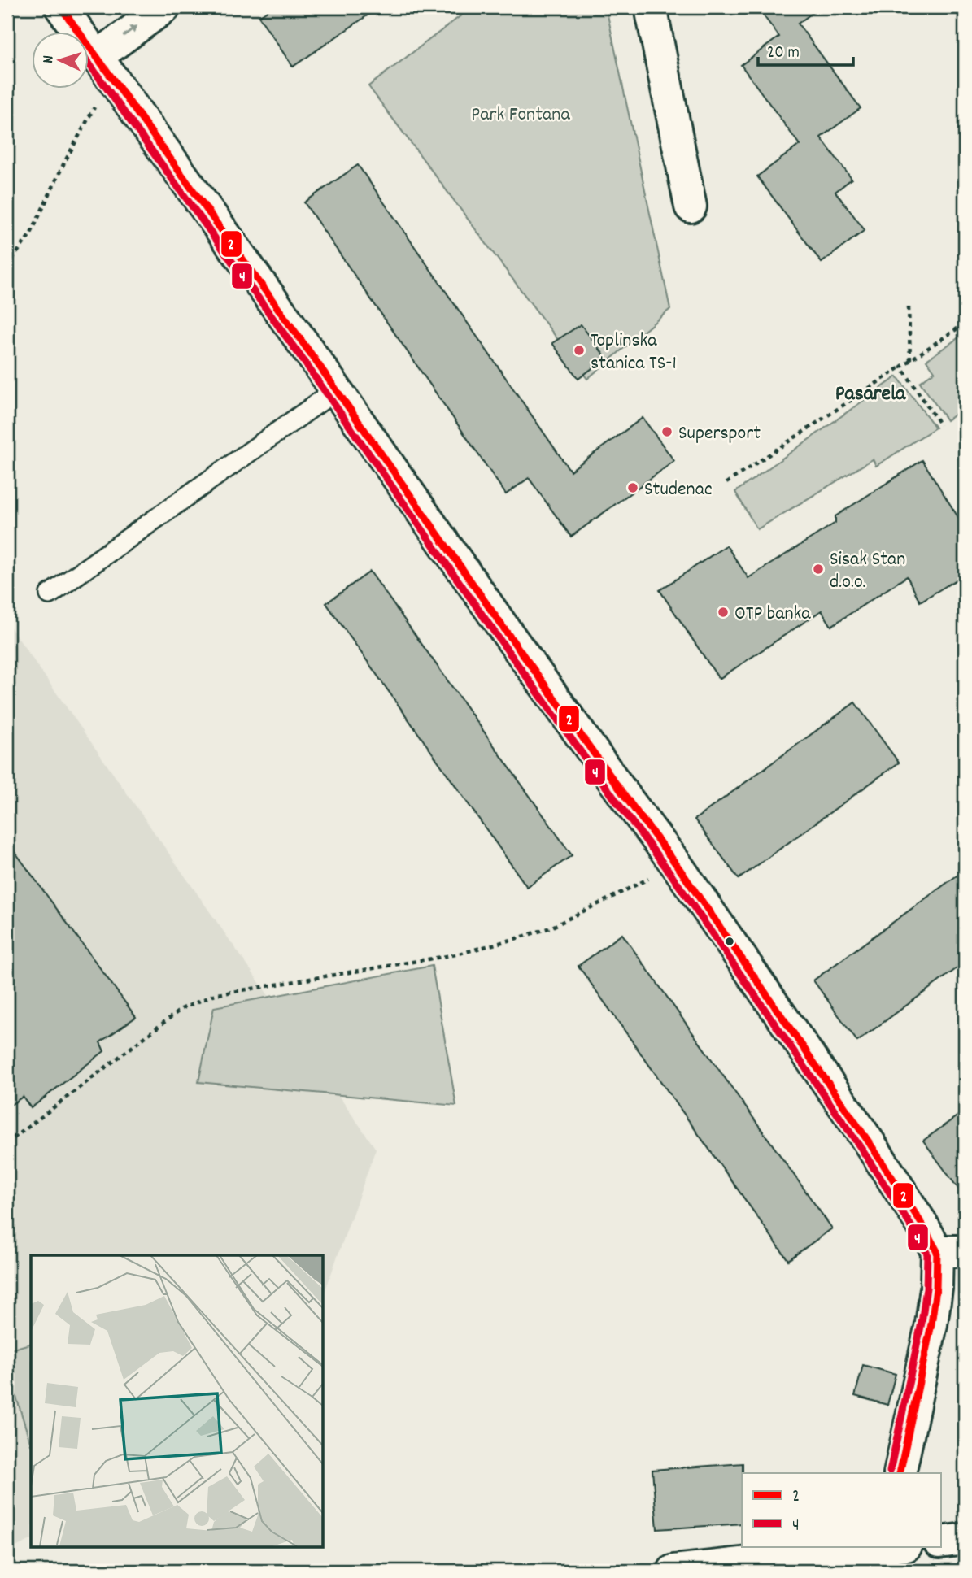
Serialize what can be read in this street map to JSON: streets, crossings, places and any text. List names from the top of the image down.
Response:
{
  "districts": ["Pasarela"],
  "parks": ["Park Fontana"],
  "places": [
    "Toplinska stanica TS-1",
    "Supersport",
    "Studenac",
    "Sisak Stan d.o.o.",
    "OTP banka"
  ],
  "lines": ["transit line 2", "transit line 4"],
  "legend": ["2", "4"],
  "scale_bar": "20 m",
  "north": "left"
}
